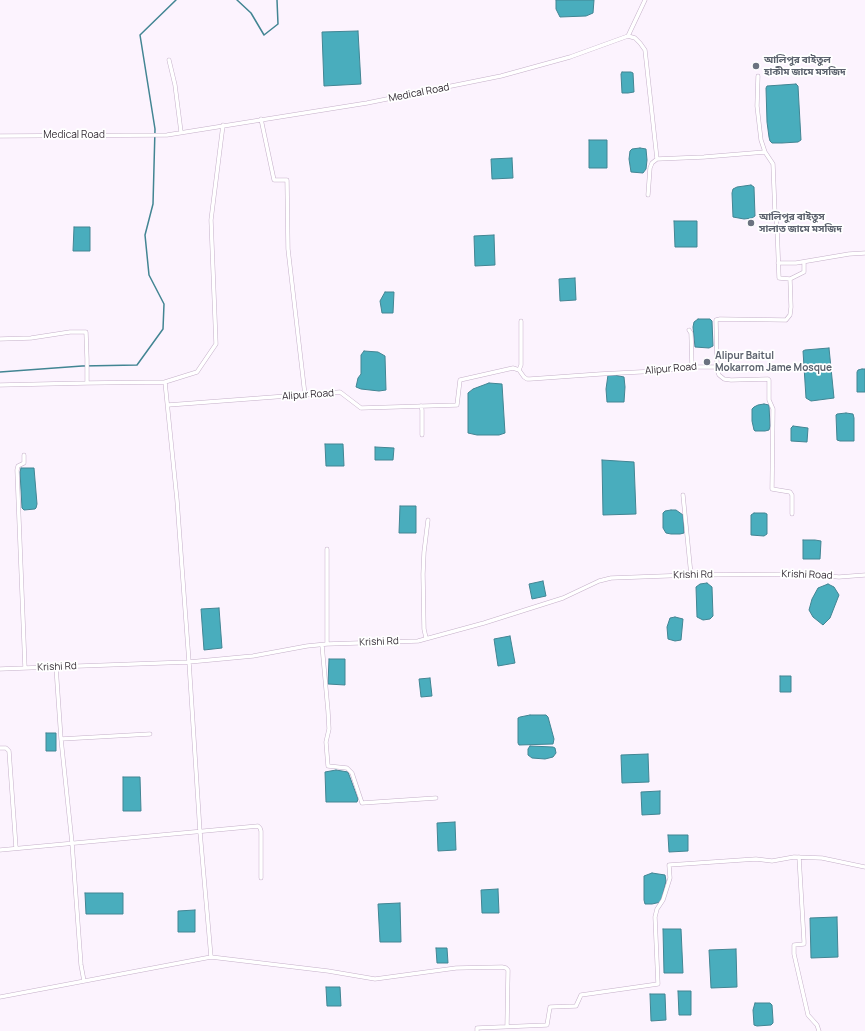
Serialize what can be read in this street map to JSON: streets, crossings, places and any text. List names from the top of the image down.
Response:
{
  "streets": {
    "street": [
      "Medical Road",
      "Alipur Road",
      "Krishi Rd",
      "Krishi Road"
    ]
  },
  "crossings": [
    ["Krishi Rd", "Krishi Road"]
  ],
  "places": ["আলিপুর বাইতুল হাকীম জামে মসজিদ", "আলিপুর বাইতুস সালাত জামে মসজিদ", "Alipur Baitul Mokarrom Jame Mosque"]
}
